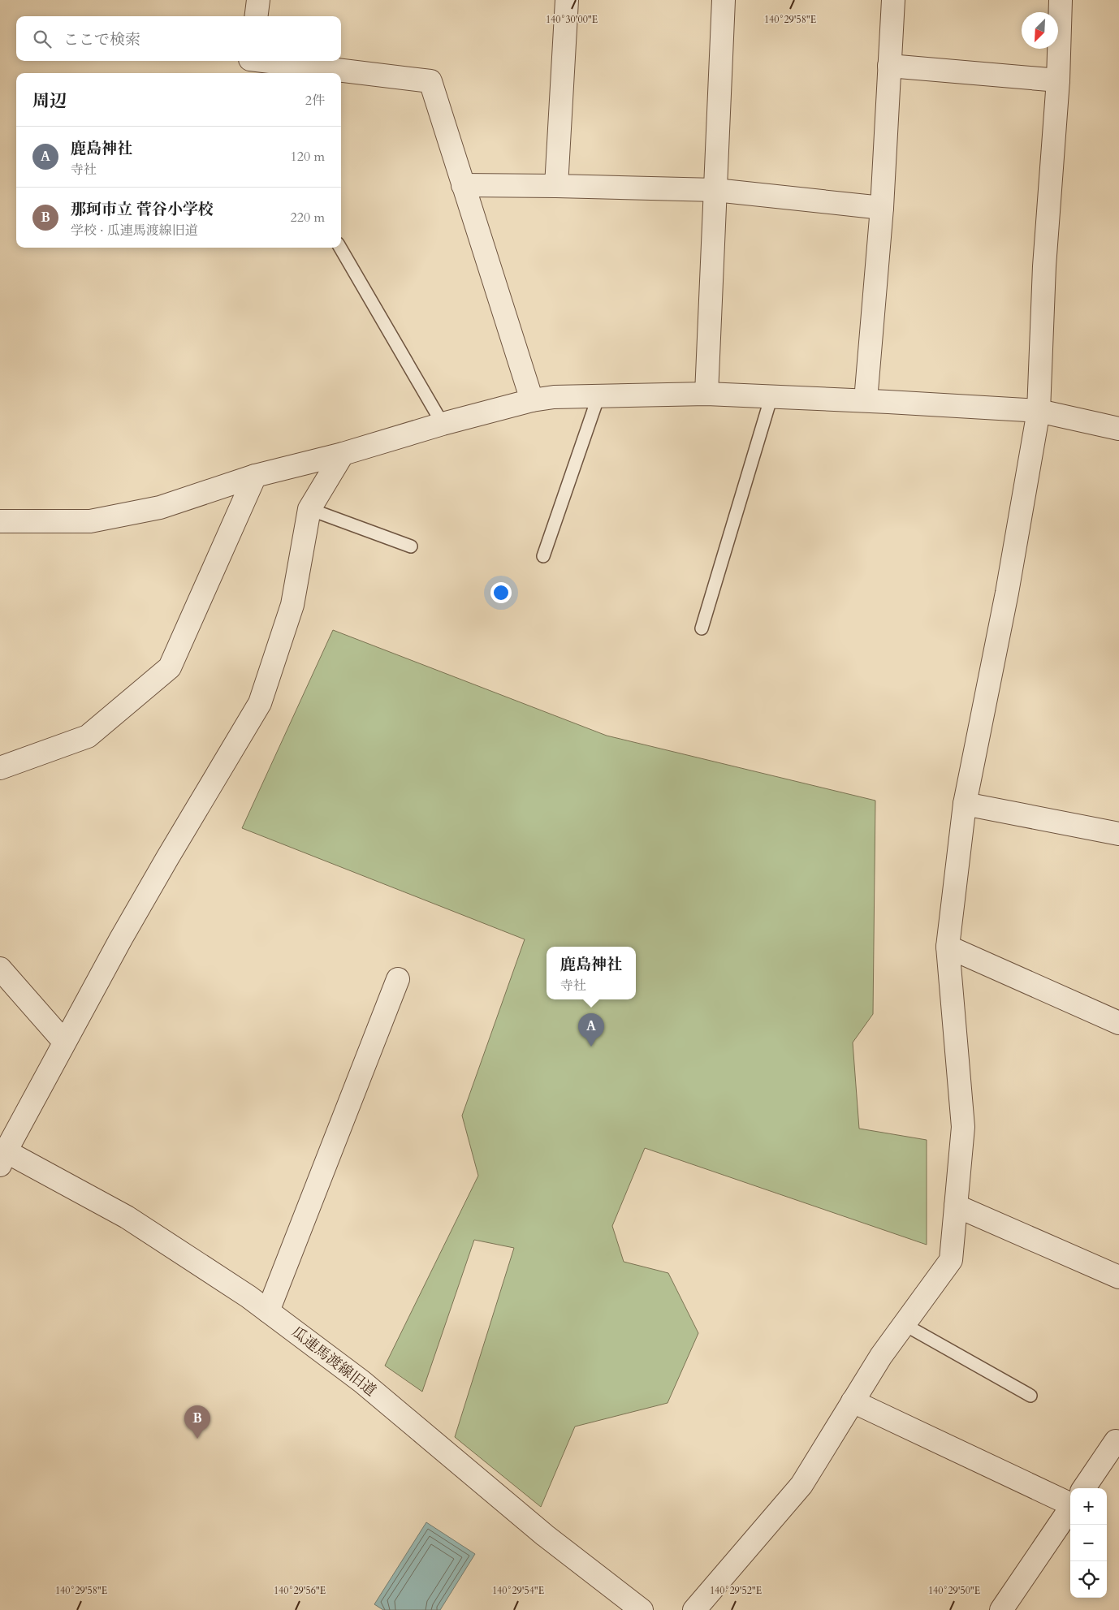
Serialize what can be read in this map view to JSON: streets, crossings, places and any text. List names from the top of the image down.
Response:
{
  "streets": {
    "street": ["瓜連馬渡線旧道"]
  },
  "north": "bottom left",
  "page": {
    "search": "ここで検索",
    "heading": ["周辺", "2件"],
    "list": [
      {
        "mark": "A",
        "name": "鹿島神社",
        "note": "寺社",
        "value": "120 m"
      },
      {
        "mark": "B",
        "name": "那珂市立 菅谷小学校",
        "note": "学校 · 瓜連馬渡線旧道",
        "value": "220 m"
      }
    ],
    "popup": ["鹿島神社", "寺社"],
    "pins": ["A", "B"],
    "map_buttons": ["+", "−"]
  },
  "coordinates": [
    "140°29'58\"E",
    "140°30'00\"E",
    "140°29'56\"E",
    "140°29'54\"E",
    "140°29'52\"E",
    "140°29'50\"E"
  ]
}
